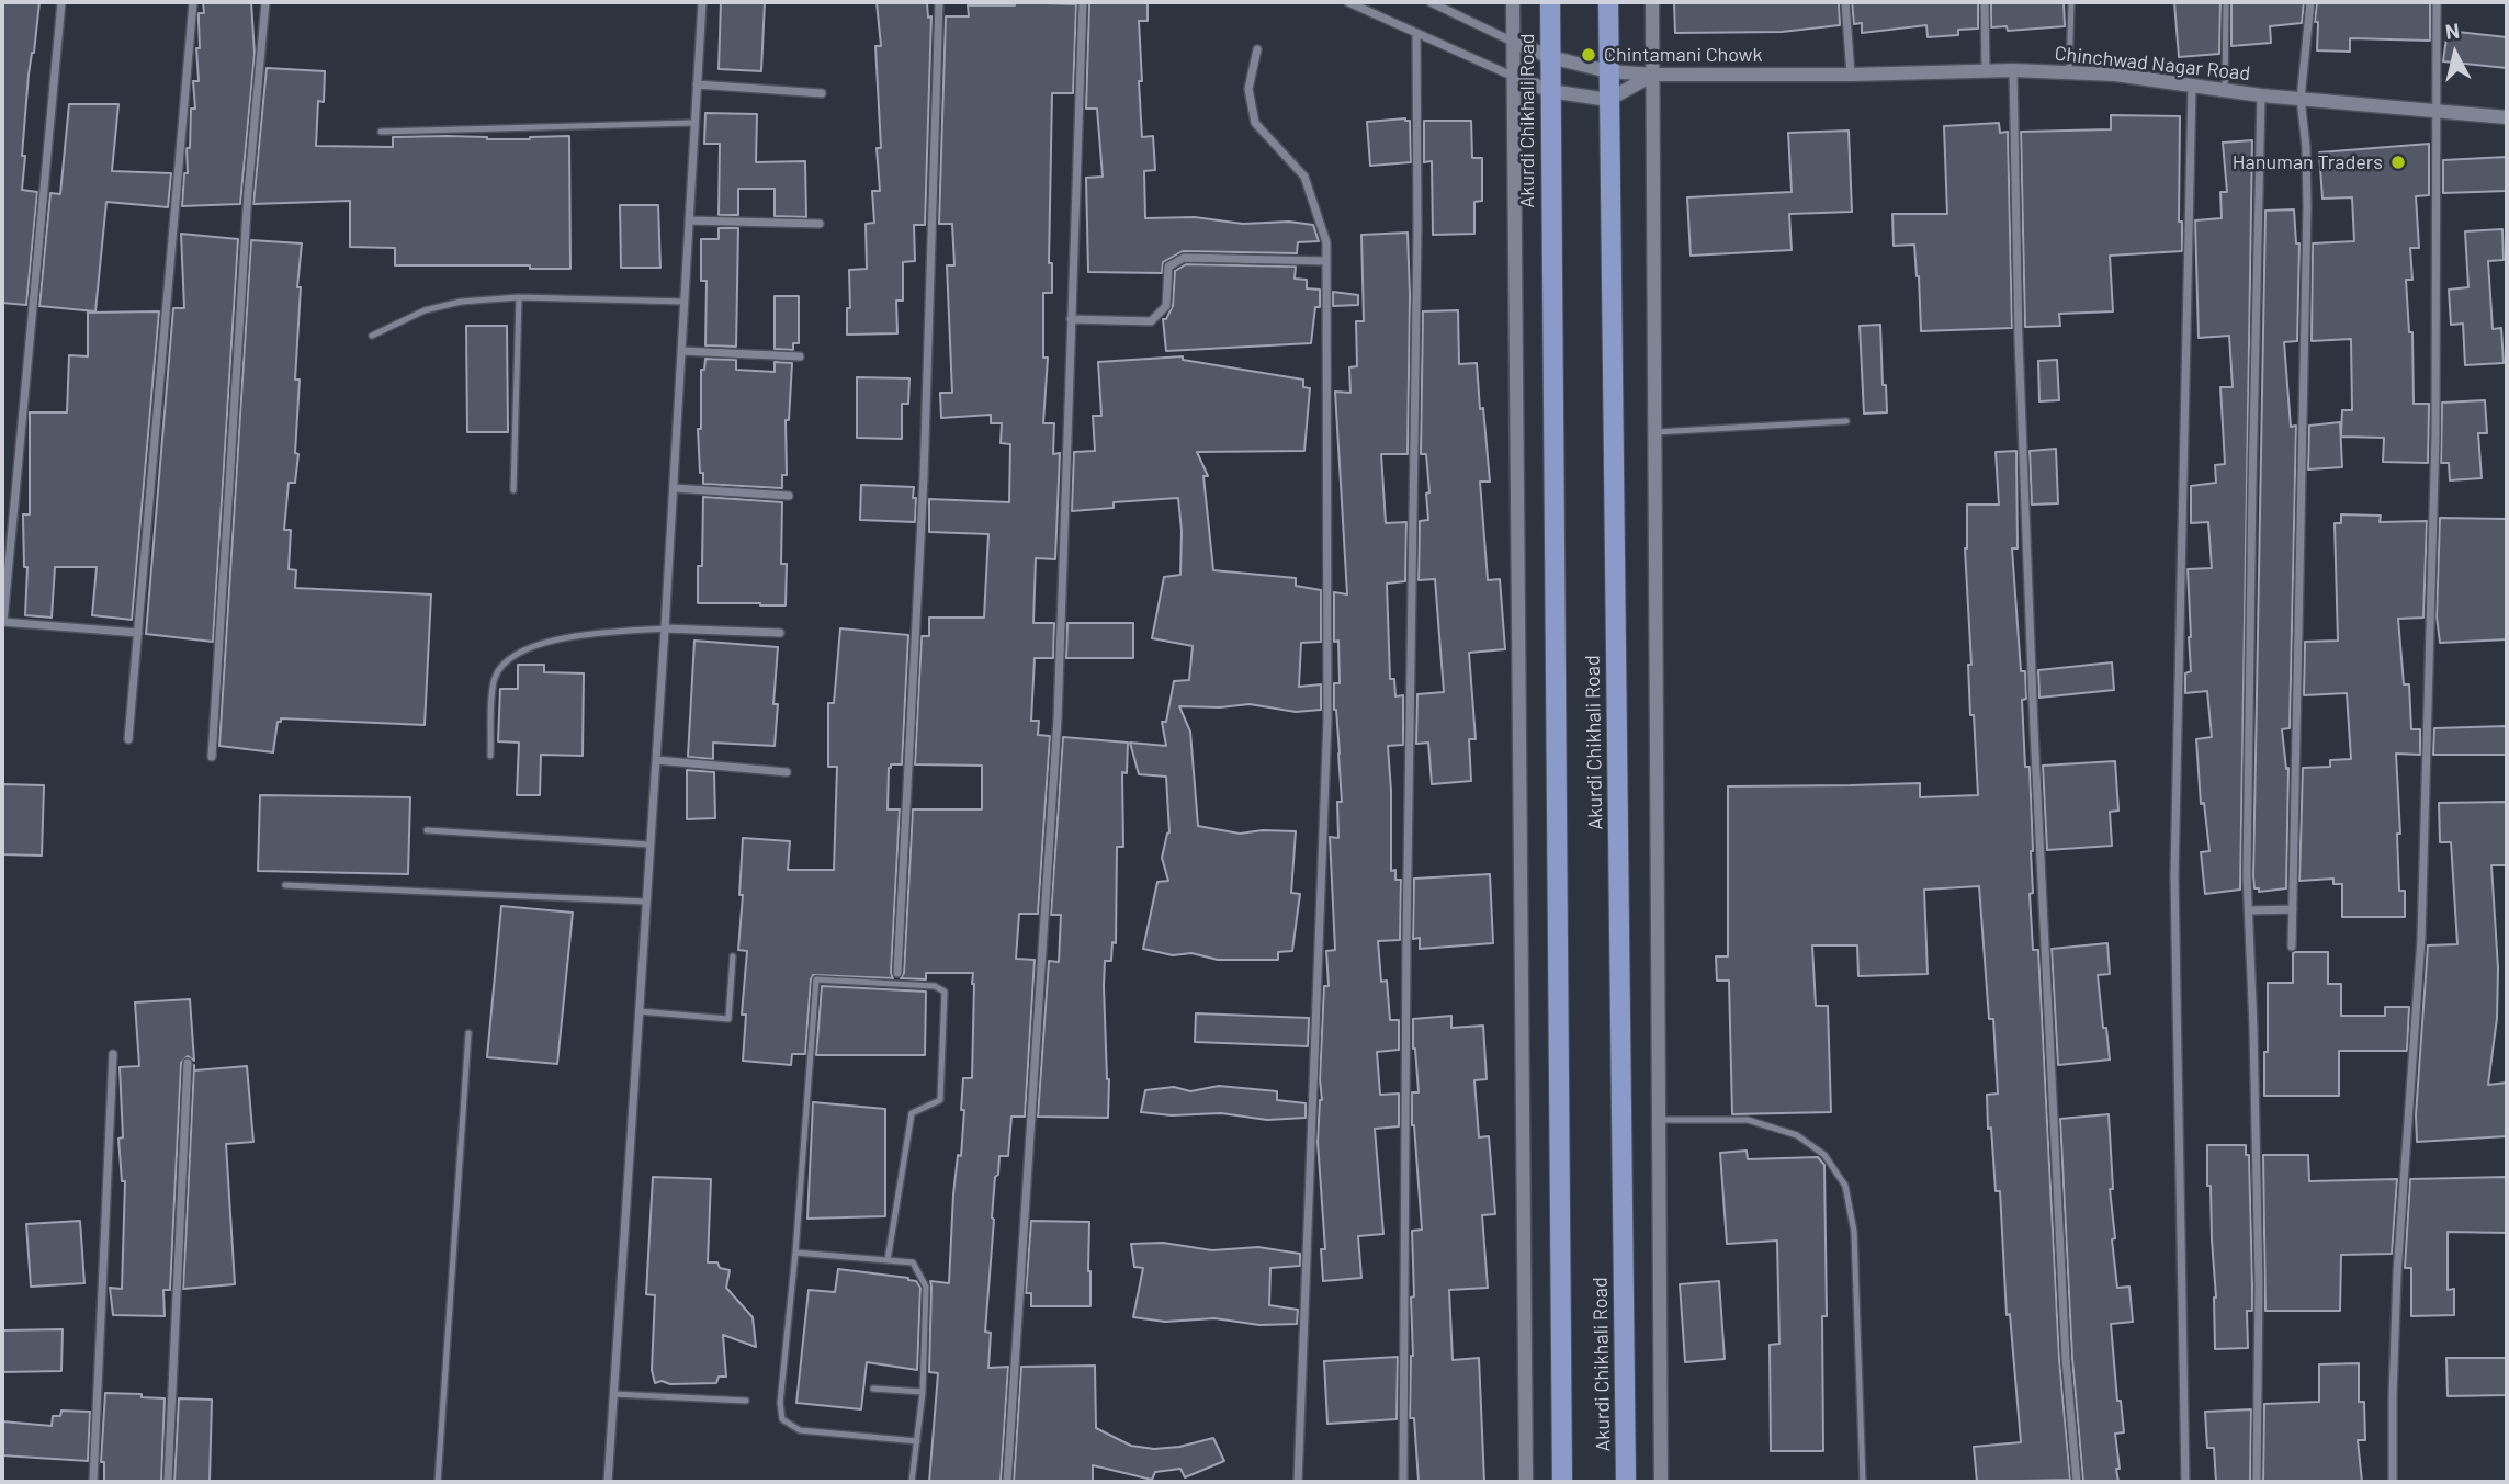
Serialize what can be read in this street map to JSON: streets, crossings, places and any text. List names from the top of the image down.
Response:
{
  "streets": {
    "main road": ["Akurdi Chikhali Road"],
    "street": ["Chinchwad Nagar Road"]
  },
  "crossings": [
    ["Chinchwad Nagar Road", "Akurdi Chikhali Road"]
  ],
  "places": ["Chintamani Chowk", "Hanuman Traders"],
  "north": "top"
}
